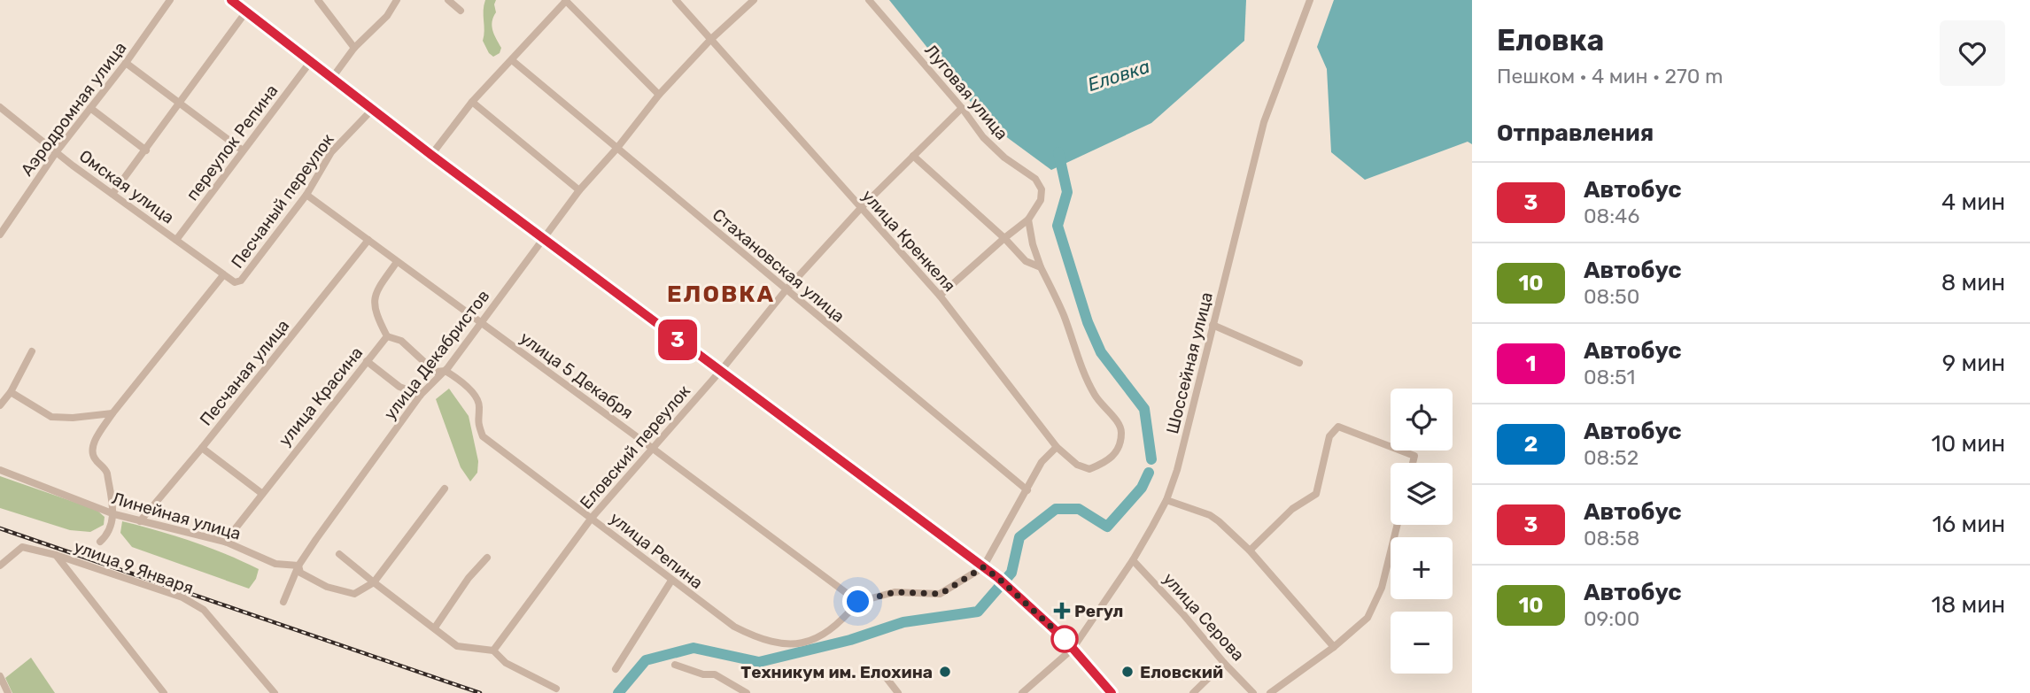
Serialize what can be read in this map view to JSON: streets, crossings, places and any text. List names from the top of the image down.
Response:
{
  "streets": {
    "street": [
      "Луговая улица",
      "Аэродромная улица",
      "переулок Репина",
      "Омская улица",
      "Песчаный переулок",
      "улица Кренкеля",
      "Стахановская улица",
      "улица Декабристов",
      "Шоссейная улица",
      "Песчаная улица",
      "улица 5 Декабря",
      "улица Красина",
      "Еловский переулок",
      "Линейная улица",
      "улица Репина",
      "улица 9 Января",
      "улица Серова"
    ]
  },
  "crossings": [
    ["Луговая улица", "Еловский переулок"],
    ["Аэродромная улица", "Омская улица"],
    ["переулок Репина", "Омская улица"],
    ["Омская улица", "Песчаный переулок"],
    ["Песчаный переулок", "улица 5 Декабря"],
    ["Песчаный переулок", "Линейная улица"],
    ["улица Кренкеля", "улица Декабристов"],
    ["улица Кренкеля", "Еловский переулок"],
    ["Стахановская улица", "улица Декабристов"],
    ["Стахановская улица", "Еловский переулок"],
    ["улица Декабристов", "улица 5 Декабря"],
    ["улица Декабристов", "Линейная улица"],
    ["улица Декабристов", "улица Репина"],
    ["Шоссейная улица", "улица Серова"],
    ["Песчаная улица", "улица 5 Декабря"],
    ["Песчаная улица", "Линейная улица"],
    ["улица 5 Декабря", "Еловский переулок"],
    ["улица 5 Декабря", "улица Репина"],
    ["улица Красина", "Линейная улица"],
    ["Еловский переулок", "улица Репина"]
  ],
  "districts": ["ЕЛОВКА"],
  "water": ["Еловка"],
  "places": {
    "health": ["Регул"],
    "other": ["Техникум им. Елохина", "Еловский"]
  },
  "lines": ["bus line 3"],
  "page": {
    "on_map": "3",
    "heading": [
      ["Еловка", "Пешком · 4 мин · 270 m"],
      "Отправления"
    ],
    "list": [
      {
        "mark": "3",
        "name": "Автобус",
        "note": "08:46",
        "value": "4 мин"
      },
      {
        "mark": "10",
        "name": "Автобус",
        "note": "08:50",
        "value": "8 мин"
      },
      {
        "mark": "1",
        "name": "Автобус",
        "note": "08:51",
        "value": "9 мин"
      },
      {
        "mark": "2",
        "name": "Автобус",
        "note": "08:52",
        "value": "10 мин"
      },
      {
        "mark": "3",
        "name": "Автобус",
        "note": "08:58",
        "value": "16 мин"
      },
      {
        "mark": "10",
        "name": "Автобус",
        "note": "09:00",
        "value": "18 мин"
      }
    ],
    "map_buttons": ["+", "−"]
  }
}
